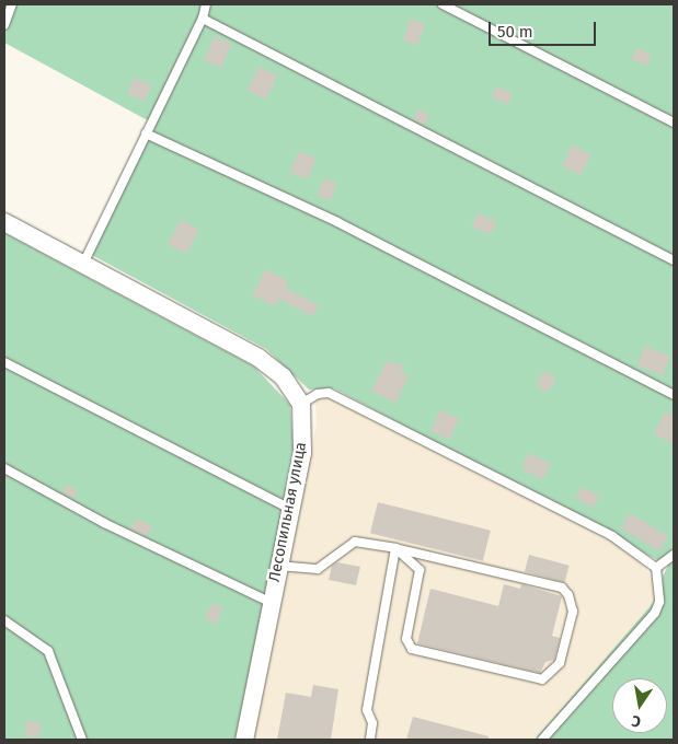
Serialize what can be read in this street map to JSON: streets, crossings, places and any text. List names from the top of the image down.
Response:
{
  "streets": {
    "street": ["Лесопильная улица"]
  },
  "scale_bar": "50 m",
  "north": "bottom"
}
